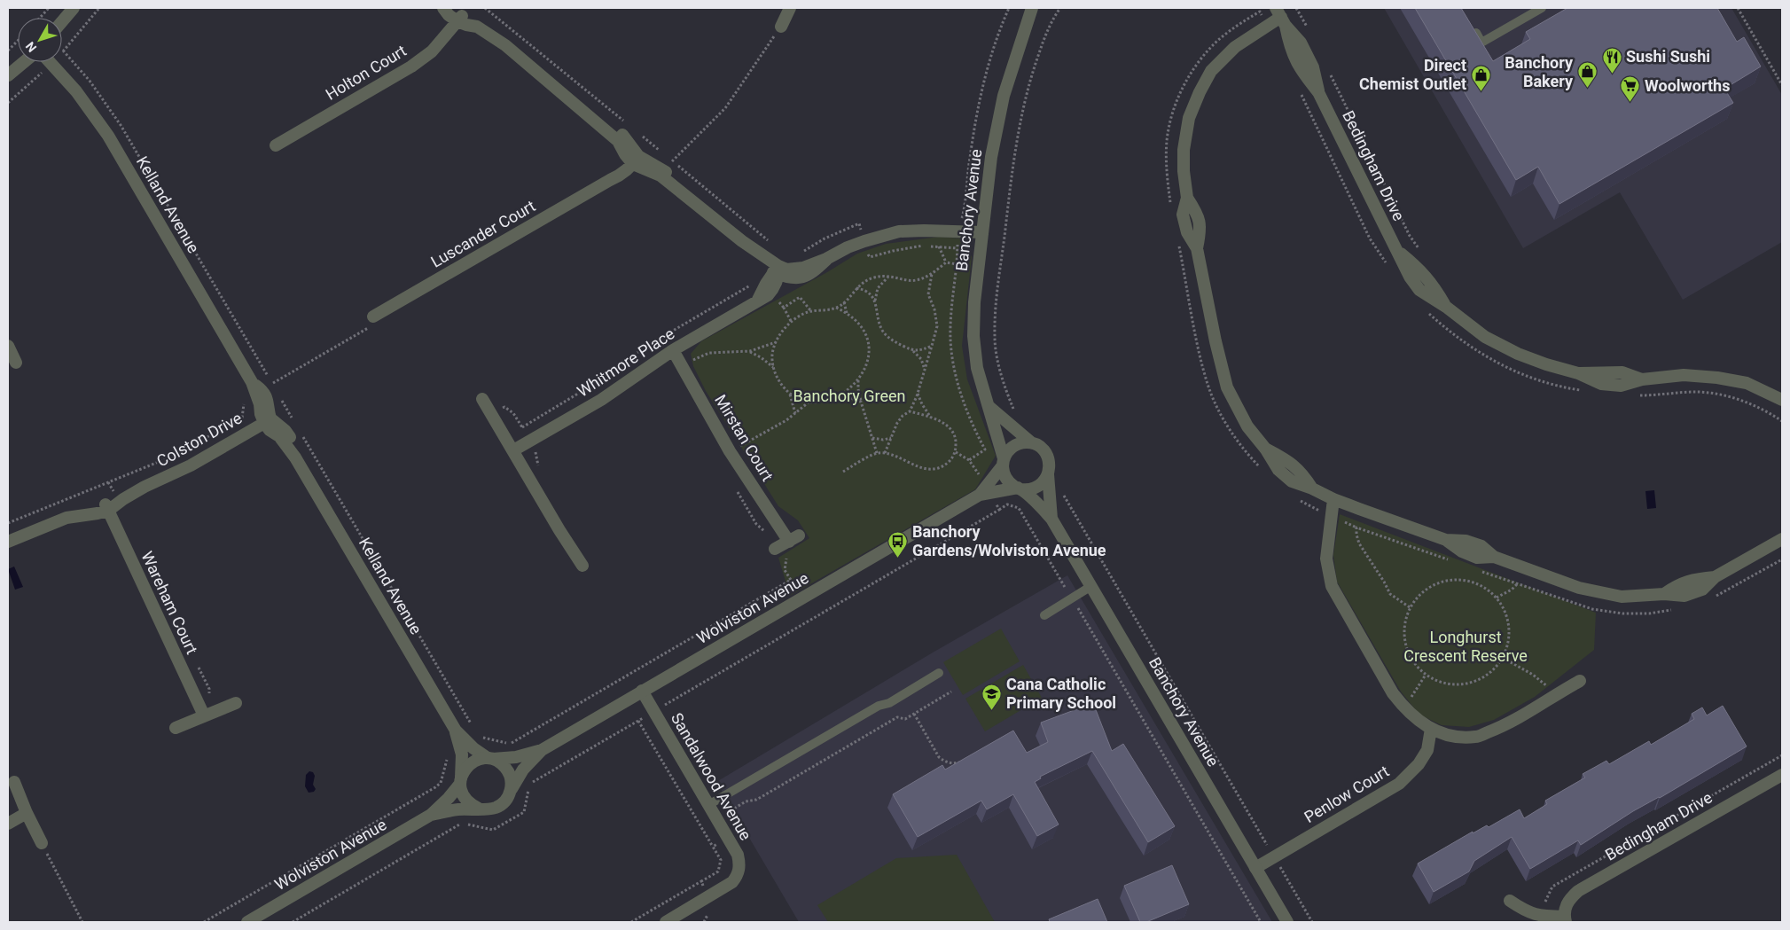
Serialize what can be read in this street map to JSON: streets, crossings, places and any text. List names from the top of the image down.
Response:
{
  "streets": {
    "street": [
      "Holton Court",
      "Bedingham Drive",
      "Kelland Avenue",
      "Banchory Avenue",
      "Luscander Court",
      "Whitmore Place",
      "Mirstan Court",
      "Colston Drive",
      "Wareham Court",
      "Wolviston Avenue",
      "Sandalwood Avenue",
      "Penlow Court"
    ]
  },
  "crossings": [
    ["Kelland Avenue", "Colston Drive"],
    ["Kelland Avenue", "Wolviston Avenue"],
    ["Banchory Avenue", "Wolviston Avenue"],
    ["Banchory Avenue", "Penlow Court"],
    ["Whitmore Place", "Mirstan Court"],
    ["Colston Drive", "Wareham Court"],
    ["Wolviston Avenue", "Sandalwood Avenue"]
  ],
  "parks": ["Banchory Green", "Longhurst Crescent Reserve"],
  "places": {
    "restaurant": ["Sushi Sushi"],
    "shop": ["Banchory Bakery", "Direct Chemist Outlet"],
    "supermarket": ["Woolworths"],
    "bus stop": ["Banchory Gardens/Wolviston Avenue"],
    "school or university": ["Cana Catholic Primary School"]
  },
  "north": "bottom left"
}
